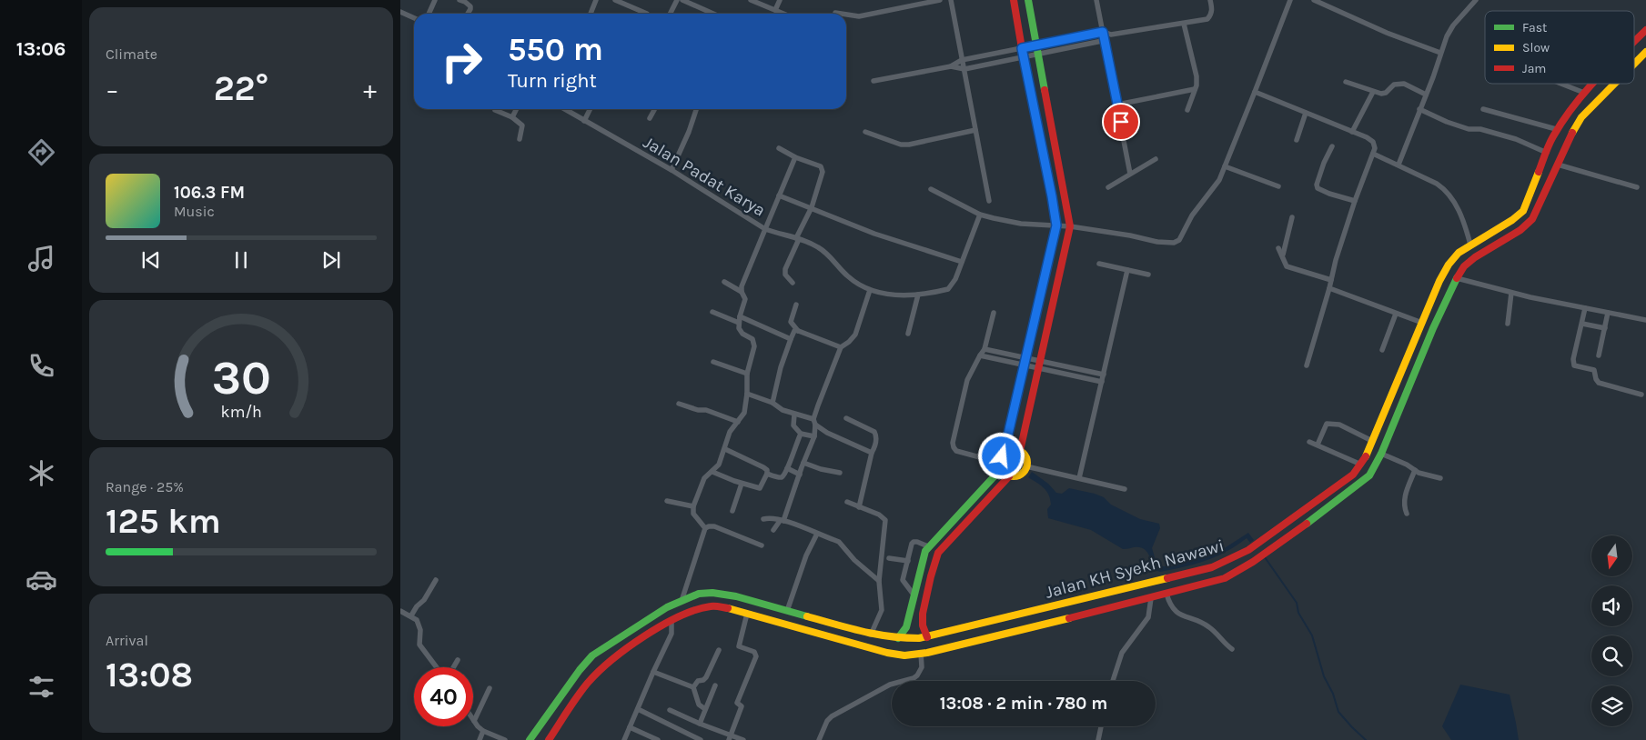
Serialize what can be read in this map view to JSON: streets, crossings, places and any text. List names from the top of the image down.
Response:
{
  "streets": {
    "main road": ["Jalan KH Syekh Nawawi"],
    "street": ["Jalan Padat Karya"]
  },
  "legend": ["Fast", "Slow", "Jam"],
  "north": "bottom",
  "page": {
    "tabs": "13:06",
    "tile": [
      "Climate",
      ["Range · 25%", "125 km"],
      ["Arrival", "13:08"]
    ],
    "turn": ["550 m", "Turn right"],
    "heat": ["−", "22°", "+"],
    "song": ["106.3 FM", "Music"],
    "limit": "40",
    "trip": "13:08 · 2 min · 780 m",
    "gauge": ["30", "km/h"]
  }
}
